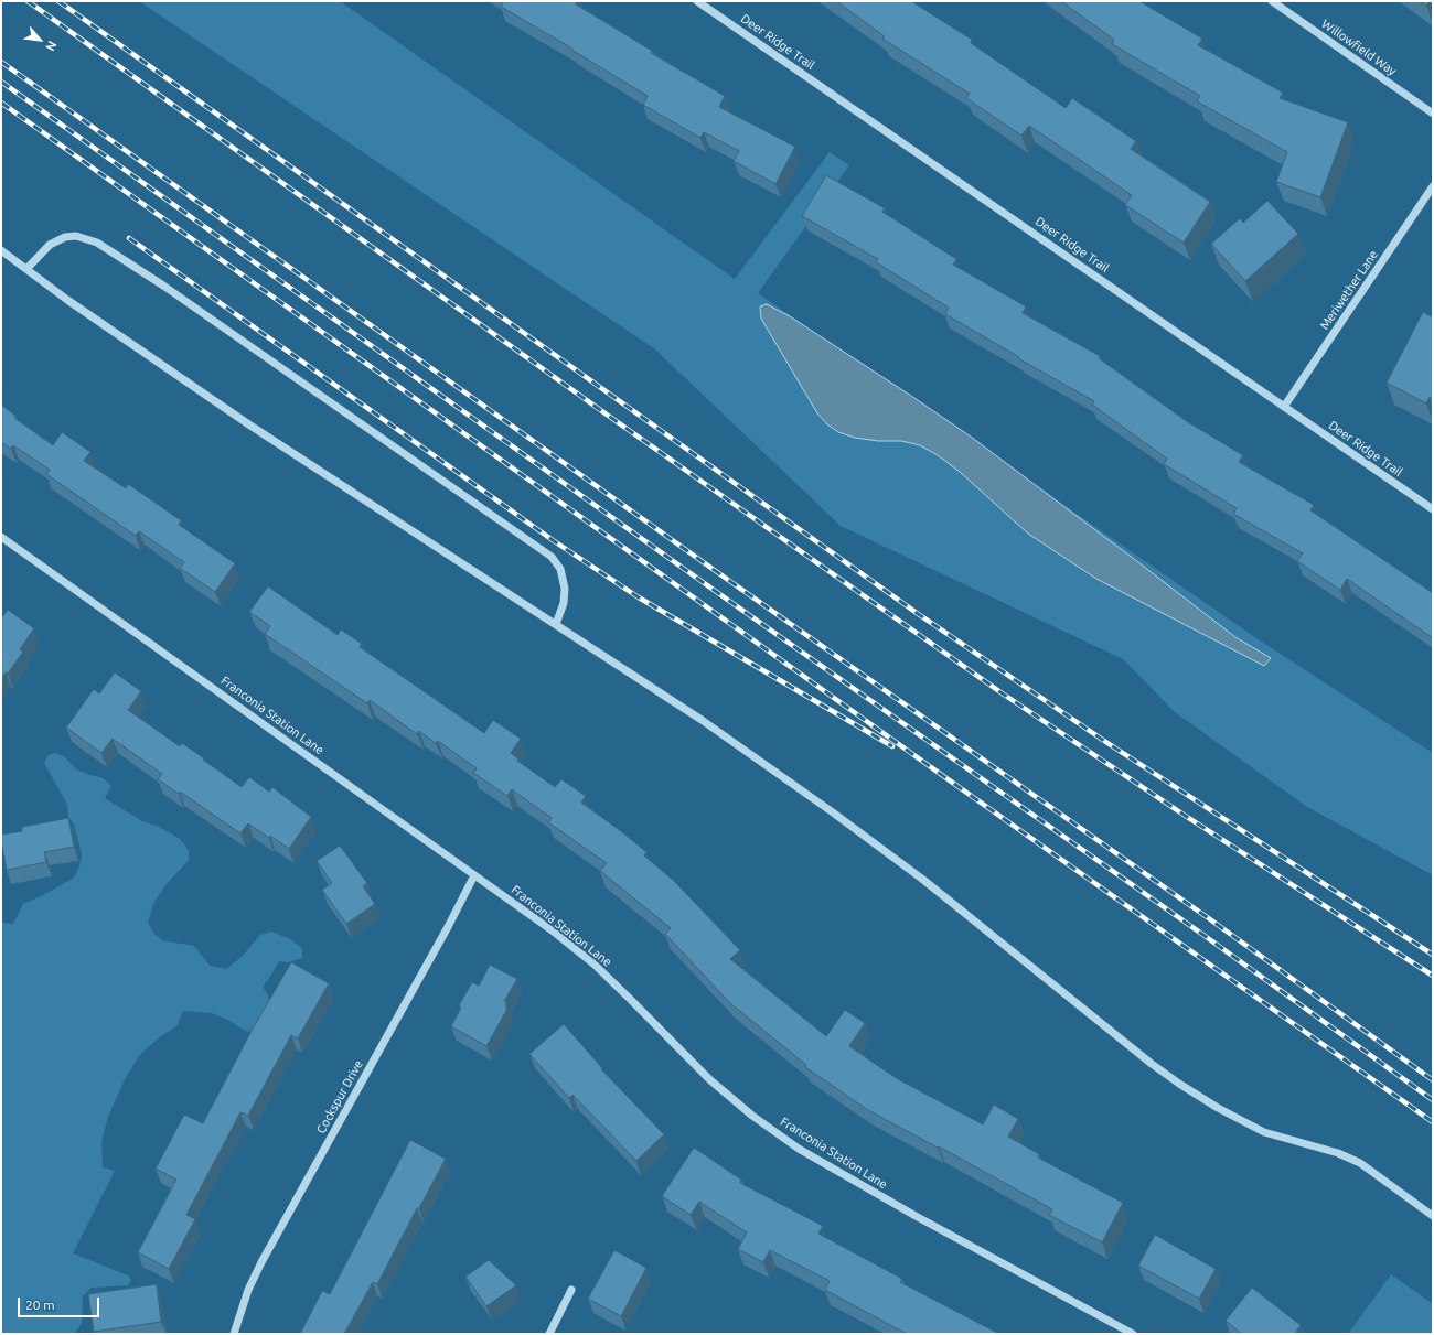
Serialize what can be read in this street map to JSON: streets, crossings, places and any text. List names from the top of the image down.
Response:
{
  "streets": {
    "street": [
      "Deer Ridge Trail",
      "Willowfield Way",
      "Meriwether Lane",
      "Franconia Station Lane",
      "Cockspur Drive"
    ]
  },
  "crossings": [
    ["Deer Ridge Trail", "Meriwether Lane"],
    ["Franconia Station Lane", "Cockspur Drive"]
  ],
  "scale_bar": "20 m",
  "north": "bottom right"
}
